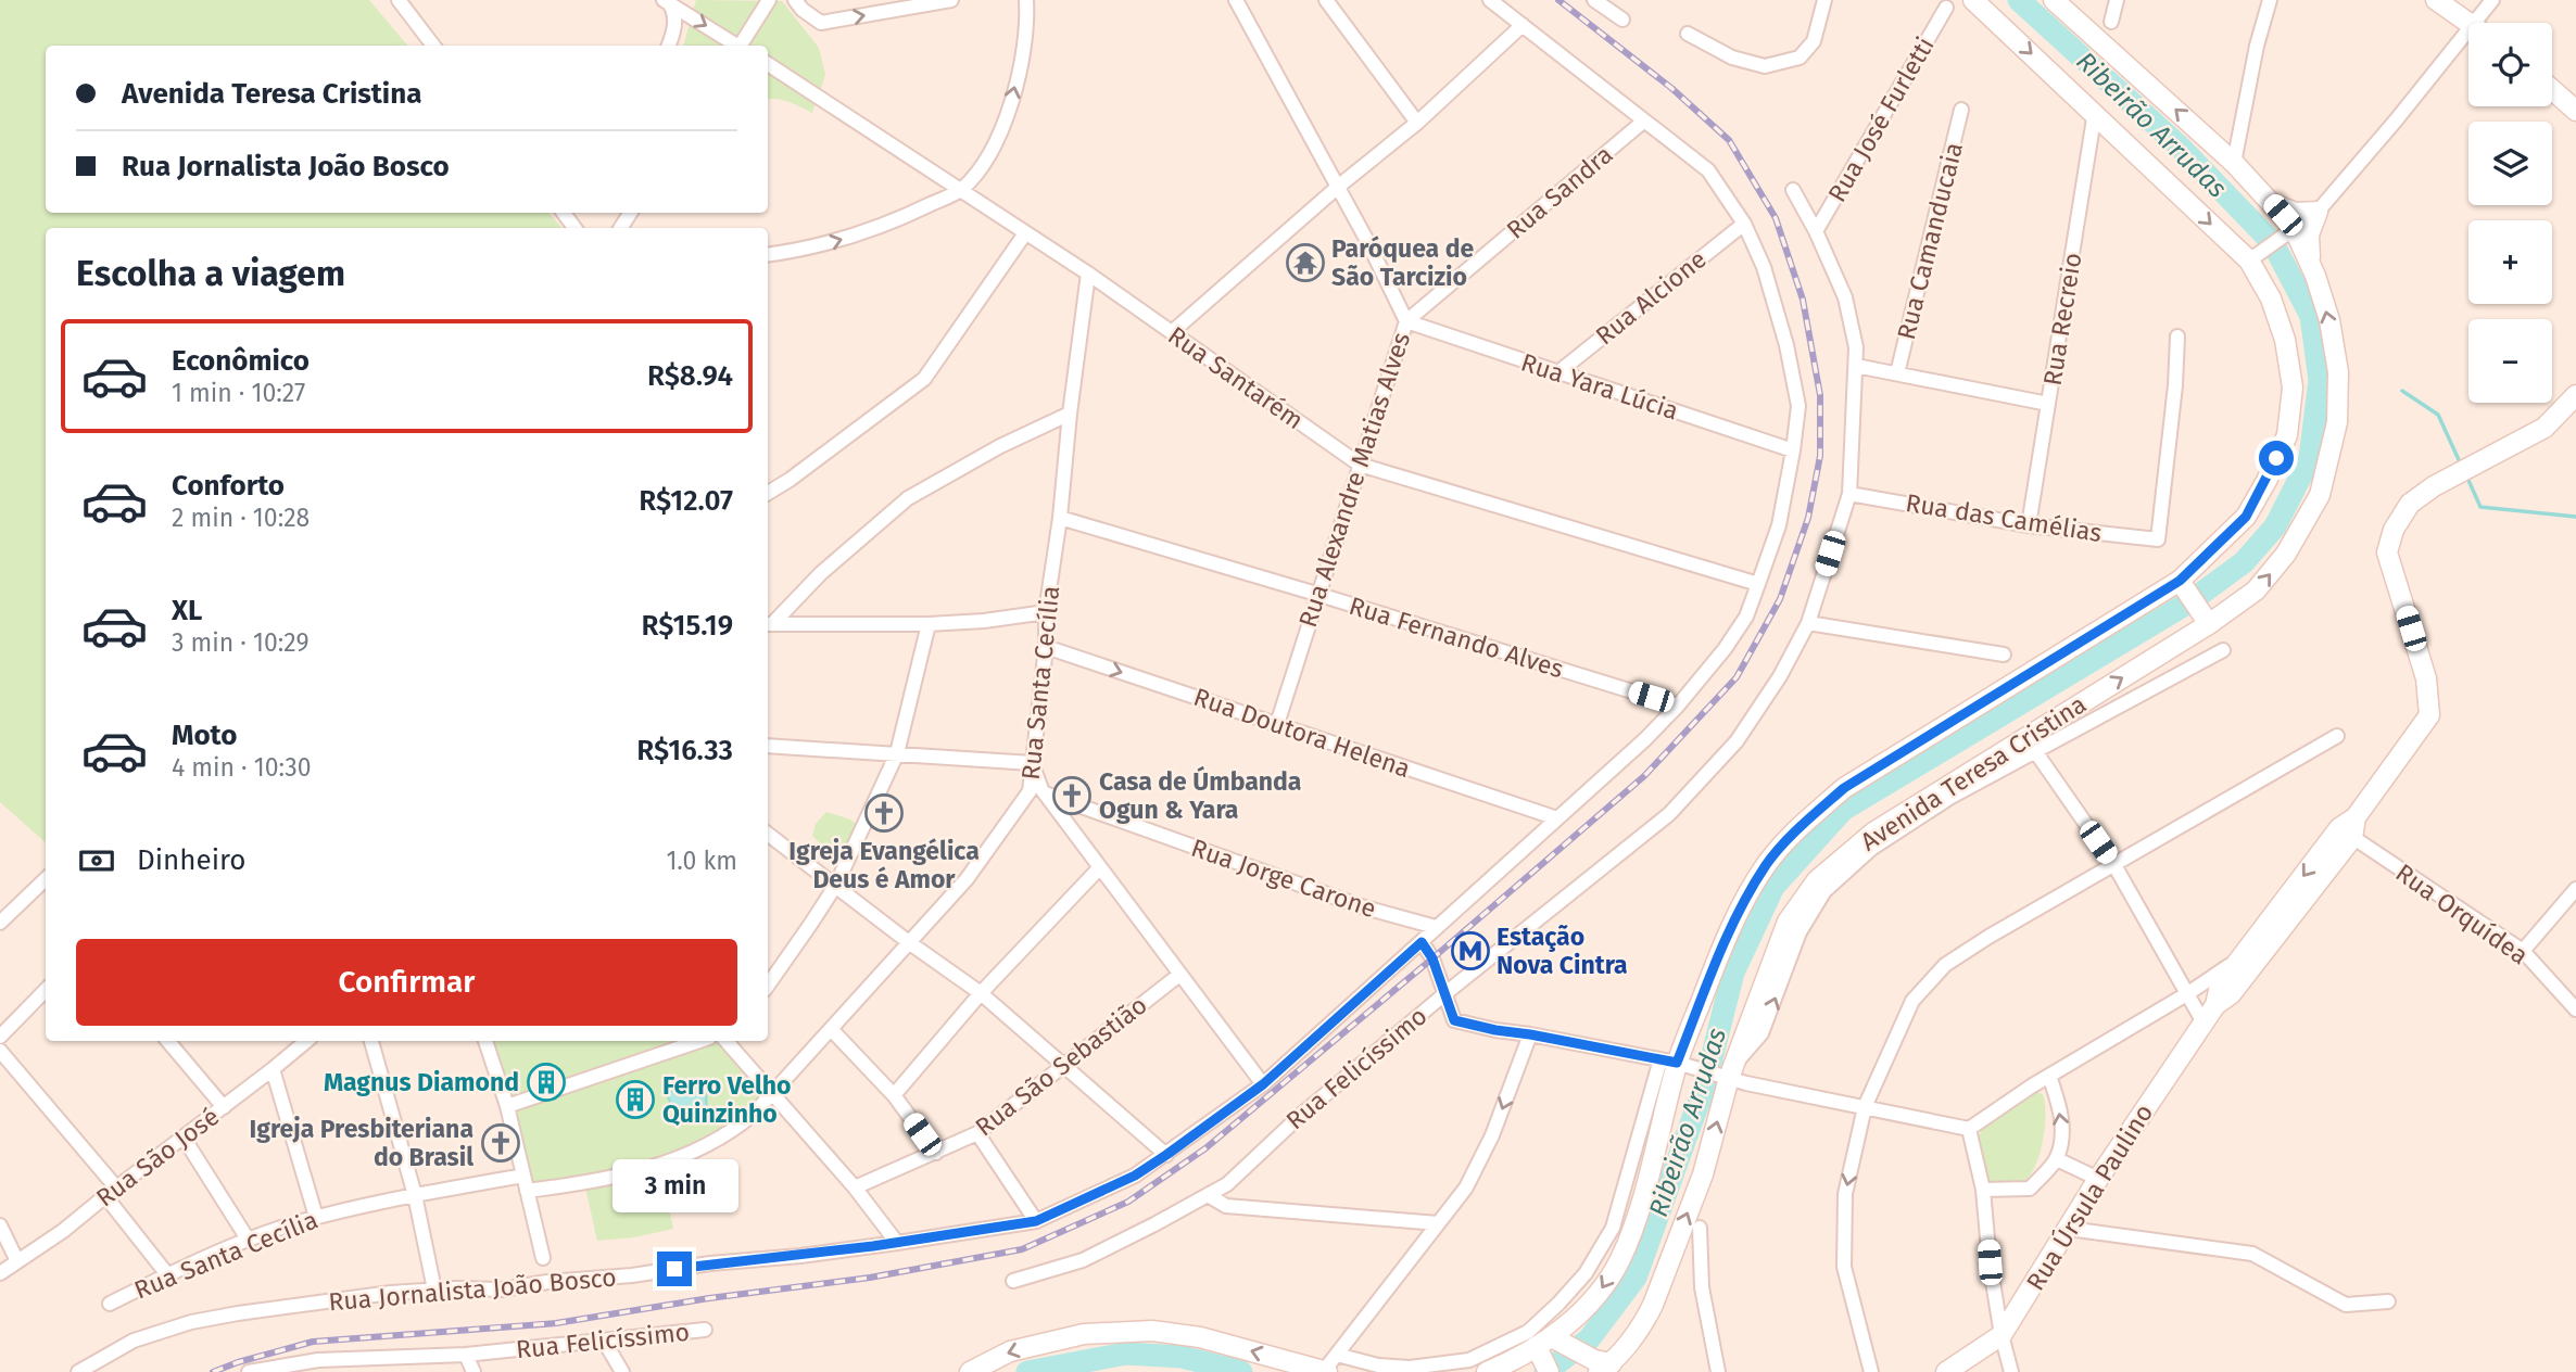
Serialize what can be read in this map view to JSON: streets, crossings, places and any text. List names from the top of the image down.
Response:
{
  "streets": {
    "main road": ["Avenida Teresa Cristina", "Rua Úrsula Paulino"],
    "street": [
      "Rua José Furletti",
      "Rua Sandra",
      "Rua Camanducaia",
      "Rua Alcione",
      "Rua Recreio",
      "Rua Santarém",
      "Rua Yara Lúcia",
      "Rua Alexandre Matias Alves",
      "Rua das Camélias",
      "Rua Fernando Alves",
      "Rua Santa Cecília",
      "Rua Doutora Helena",
      "Rua Jorge Carone",
      "Rua Orquídea",
      "Rua São Sebastião",
      "Rua Felicíssimo",
      "Rua São José",
      "Rua Jornalista João Bosco"
    ]
  },
  "crossings": [
    ["Rua José Furletti", "Rua Felicíssimo"],
    ["Rua Sandra", "Rua Yara Lúcia"],
    ["Rua Sandra", "Rua Alexandre Matias Alves"],
    ["Rua Sandra", "Rua Jornalista João Bosco"],
    ["Rua Alcione", "Rua Yara Lúcia"],
    ["Rua Alcione", "Rua Jornalista João Bosco"],
    ["Rua Recreio", "Rua das Camélias"],
    ["Rua Santarém", "Rua Alexandre Matias Alves"],
    ["Rua Santarém", "Rua Santa Cecília"],
    ["Rua Santarém", "Rua Jornalista João Bosco"],
    ["Rua Yara Lúcia", "Rua Alexandre Matias Alves"],
    ["Rua Yara Lúcia", "Rua Jornalista João Bosco"],
    ["Rua Alexandre Matias Alves", "Rua Fernando Alves"],
    ["Rua Alexandre Matias Alves", "Rua Doutora Helena"],
    ["Rua das Camélias", "Rua Felicíssimo"],
    ["Rua Fernando Alves", "Rua Santa Cecília"],
    ["Rua Fernando Alves", "Rua Jornalista João Bosco"],
    ["Rua Santa Cecília", "Rua Doutora Helena"],
    ["Rua Doutora Helena", "Rua Jornalista João Bosco"],
    ["Rua Jorge Carone", "Rua Jornalista João Bosco"],
    ["Rua Orquídea", "Rua Úrsula Paulino"]
  ],
  "one_way": ["Rua Doutora Helena"],
  "water": ["Ribeirão Arrudas"],
  "places": {
    "temple": ["Paróquea de São Tarcizio"],
    "church": ["Casa de Úmbanda Ogun & Yara", "Igreja Evangélica Deus é Amor", "Igreja Presbiteriana do Brasil"],
    "metro station": ["Estação Nova Cintra"],
    "building": ["Magnus Diamond", "Ferro Velho Quinzinho"]
  },
  "page": {
    "map_buttons": ["+", "−"],
    "banner": ["Avenida Teresa Cristina", "Rua Jornalista João Bosco"],
    "heading": "Escolha a viagem",
    "list": [
      {
        "name": "Econômico",
        "note": "1 min · 10:27",
        "value": "R$8.94"
      },
      {
        "name": "Conforto",
        "note": "2 min · 10:28",
        "value": "R$12.07"
      },
      {
        "name": "XL",
        "note": "3 min · 10:29",
        "value": "R$15.19"
      },
      {
        "name": "Moto",
        "note": "4 min · 10:30",
        "value": "R$16.33"
      }
    ],
    "pay": ["Dinheiro", "1.0 km"],
    "buttons": "Confirmar",
    "bubble": "3 min"
  }
}
